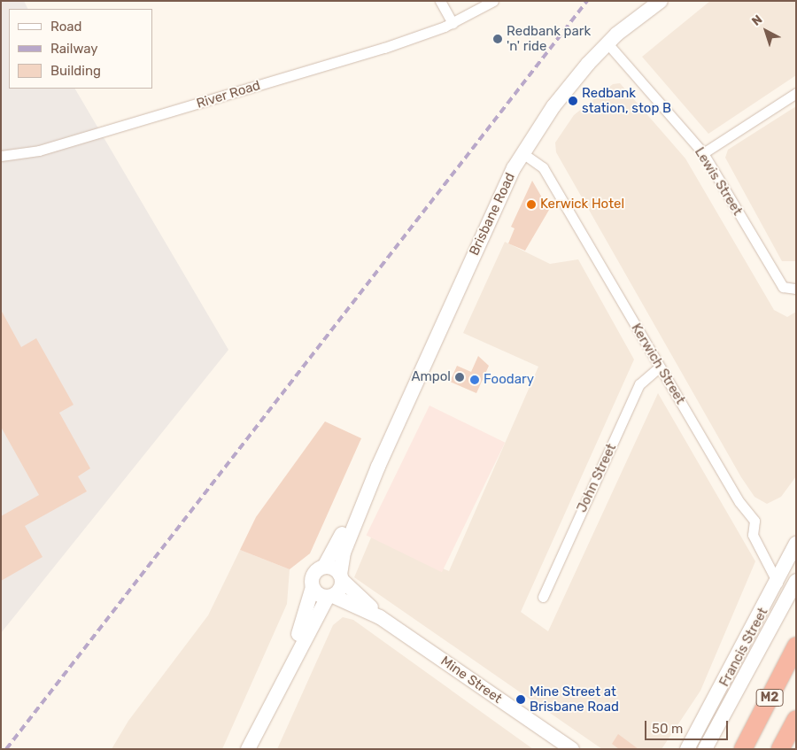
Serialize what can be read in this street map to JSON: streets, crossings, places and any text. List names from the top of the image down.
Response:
{
  "streets": {
    "highway": ["M2"],
    "main road": ["Brisbane Road", "Francis Street", "Mine Street"],
    "street": [
      "River Road",
      "Lewis Street",
      "Kerwich Street",
      "John Street"
    ]
  },
  "crossings": [
    ["Lewis Street", "Brisbane Road"],
    ["Brisbane Road", "Kerwich Street"],
    ["Brisbane Road", "Mine Street"],
    ["Kerwich Street", "John Street"],
    ["Kerwich Street", "Francis Street"]
  ],
  "places": [
    "Redbank park 'n' ride",
    "Redbank station, stop B",
    "Kerwick Hotel",
    "Ampol",
    "Foodary",
    "Mine Street at Brisbane Road"
  ],
  "legend": ["Road", "Railway", "Building"],
  "scale_bar": "50 m",
  "north": "top left"
}
